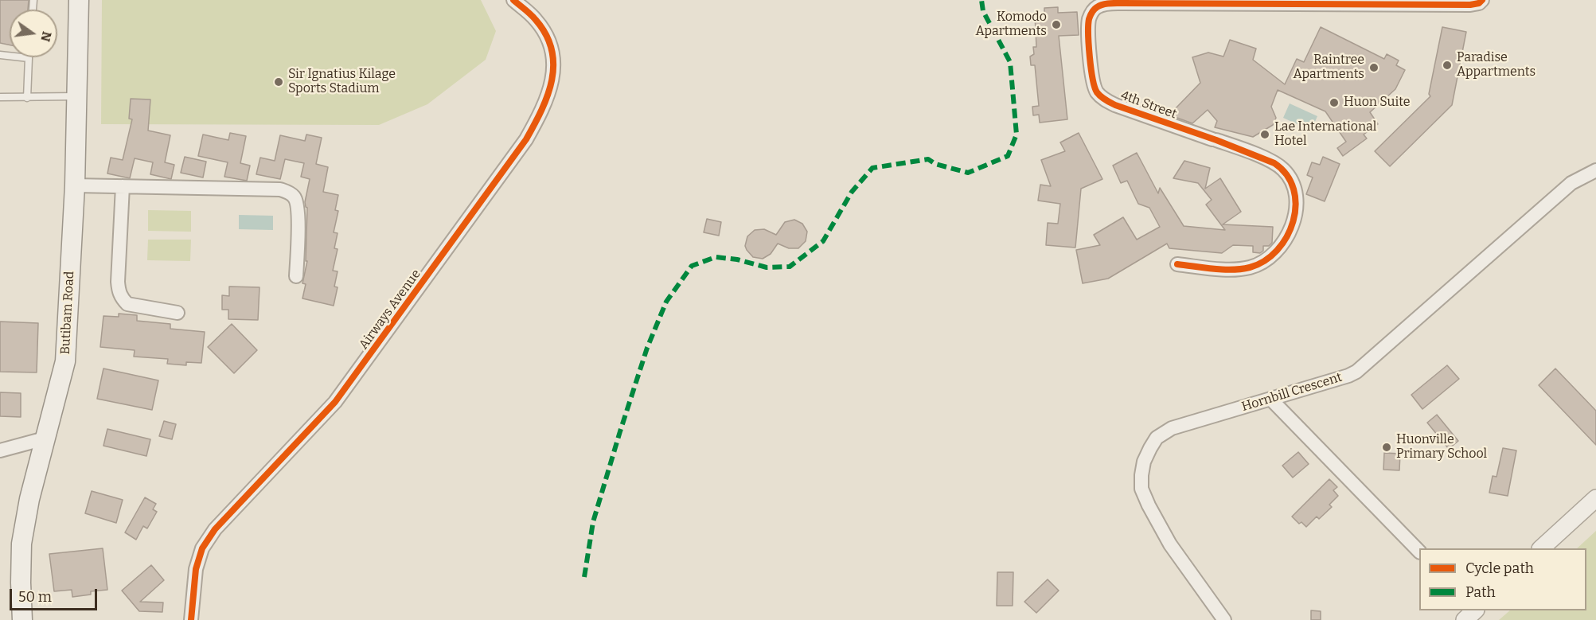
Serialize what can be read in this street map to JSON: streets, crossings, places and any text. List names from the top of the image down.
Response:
{
  "streets": {
    "main road": ["Butibam Road"],
    "street": ["4th Street", "Airways Avenue", "Hornbill Crescent"]
  },
  "places": [
    "Komodo Apartments",
    "Paradise Appartments",
    "Raintree Apartments",
    "Sir Ignatius Kilage Sports Stadium",
    "Huon Suite",
    "Lae International Hotel",
    "Huonville Primary School"
  ],
  "legend": ["Cycle path", "Path"],
  "scale_bar": "50 m",
  "north": "right"
}
